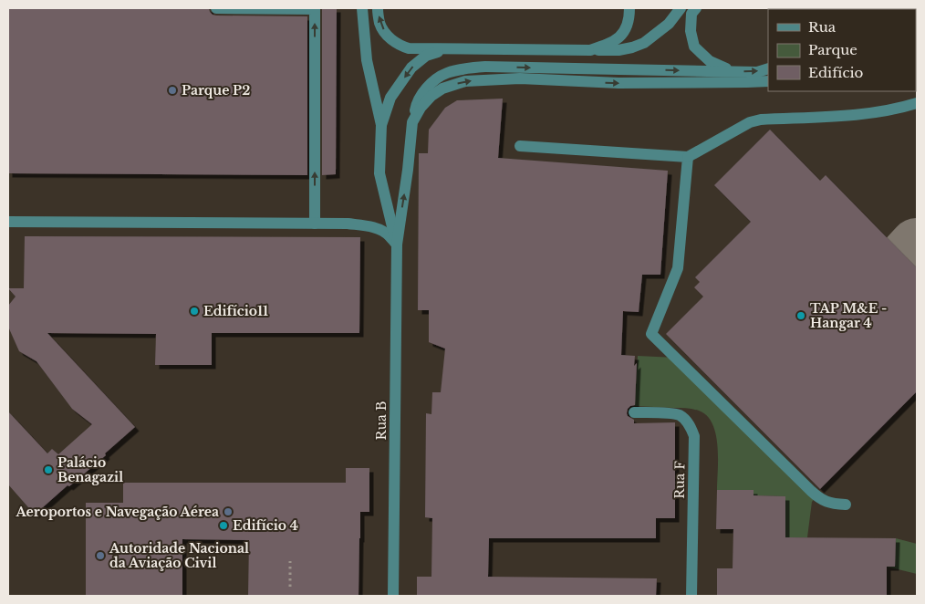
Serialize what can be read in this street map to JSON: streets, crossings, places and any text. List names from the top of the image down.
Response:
{
  "streets": {
    "street": ["Rua B", "Rua F"]
  },
  "places": [
    "Parque P2",
    "Edifício11",
    "TAP M&E - Hangar 4",
    "Palácio Benagazil",
    "Aeroportos e Navegação Aérea",
    "Edifício 4",
    "Autoridade Nacional da Aviação Civil"
  ],
  "legend": ["Rua", "Parque", "Edifício"]
}
